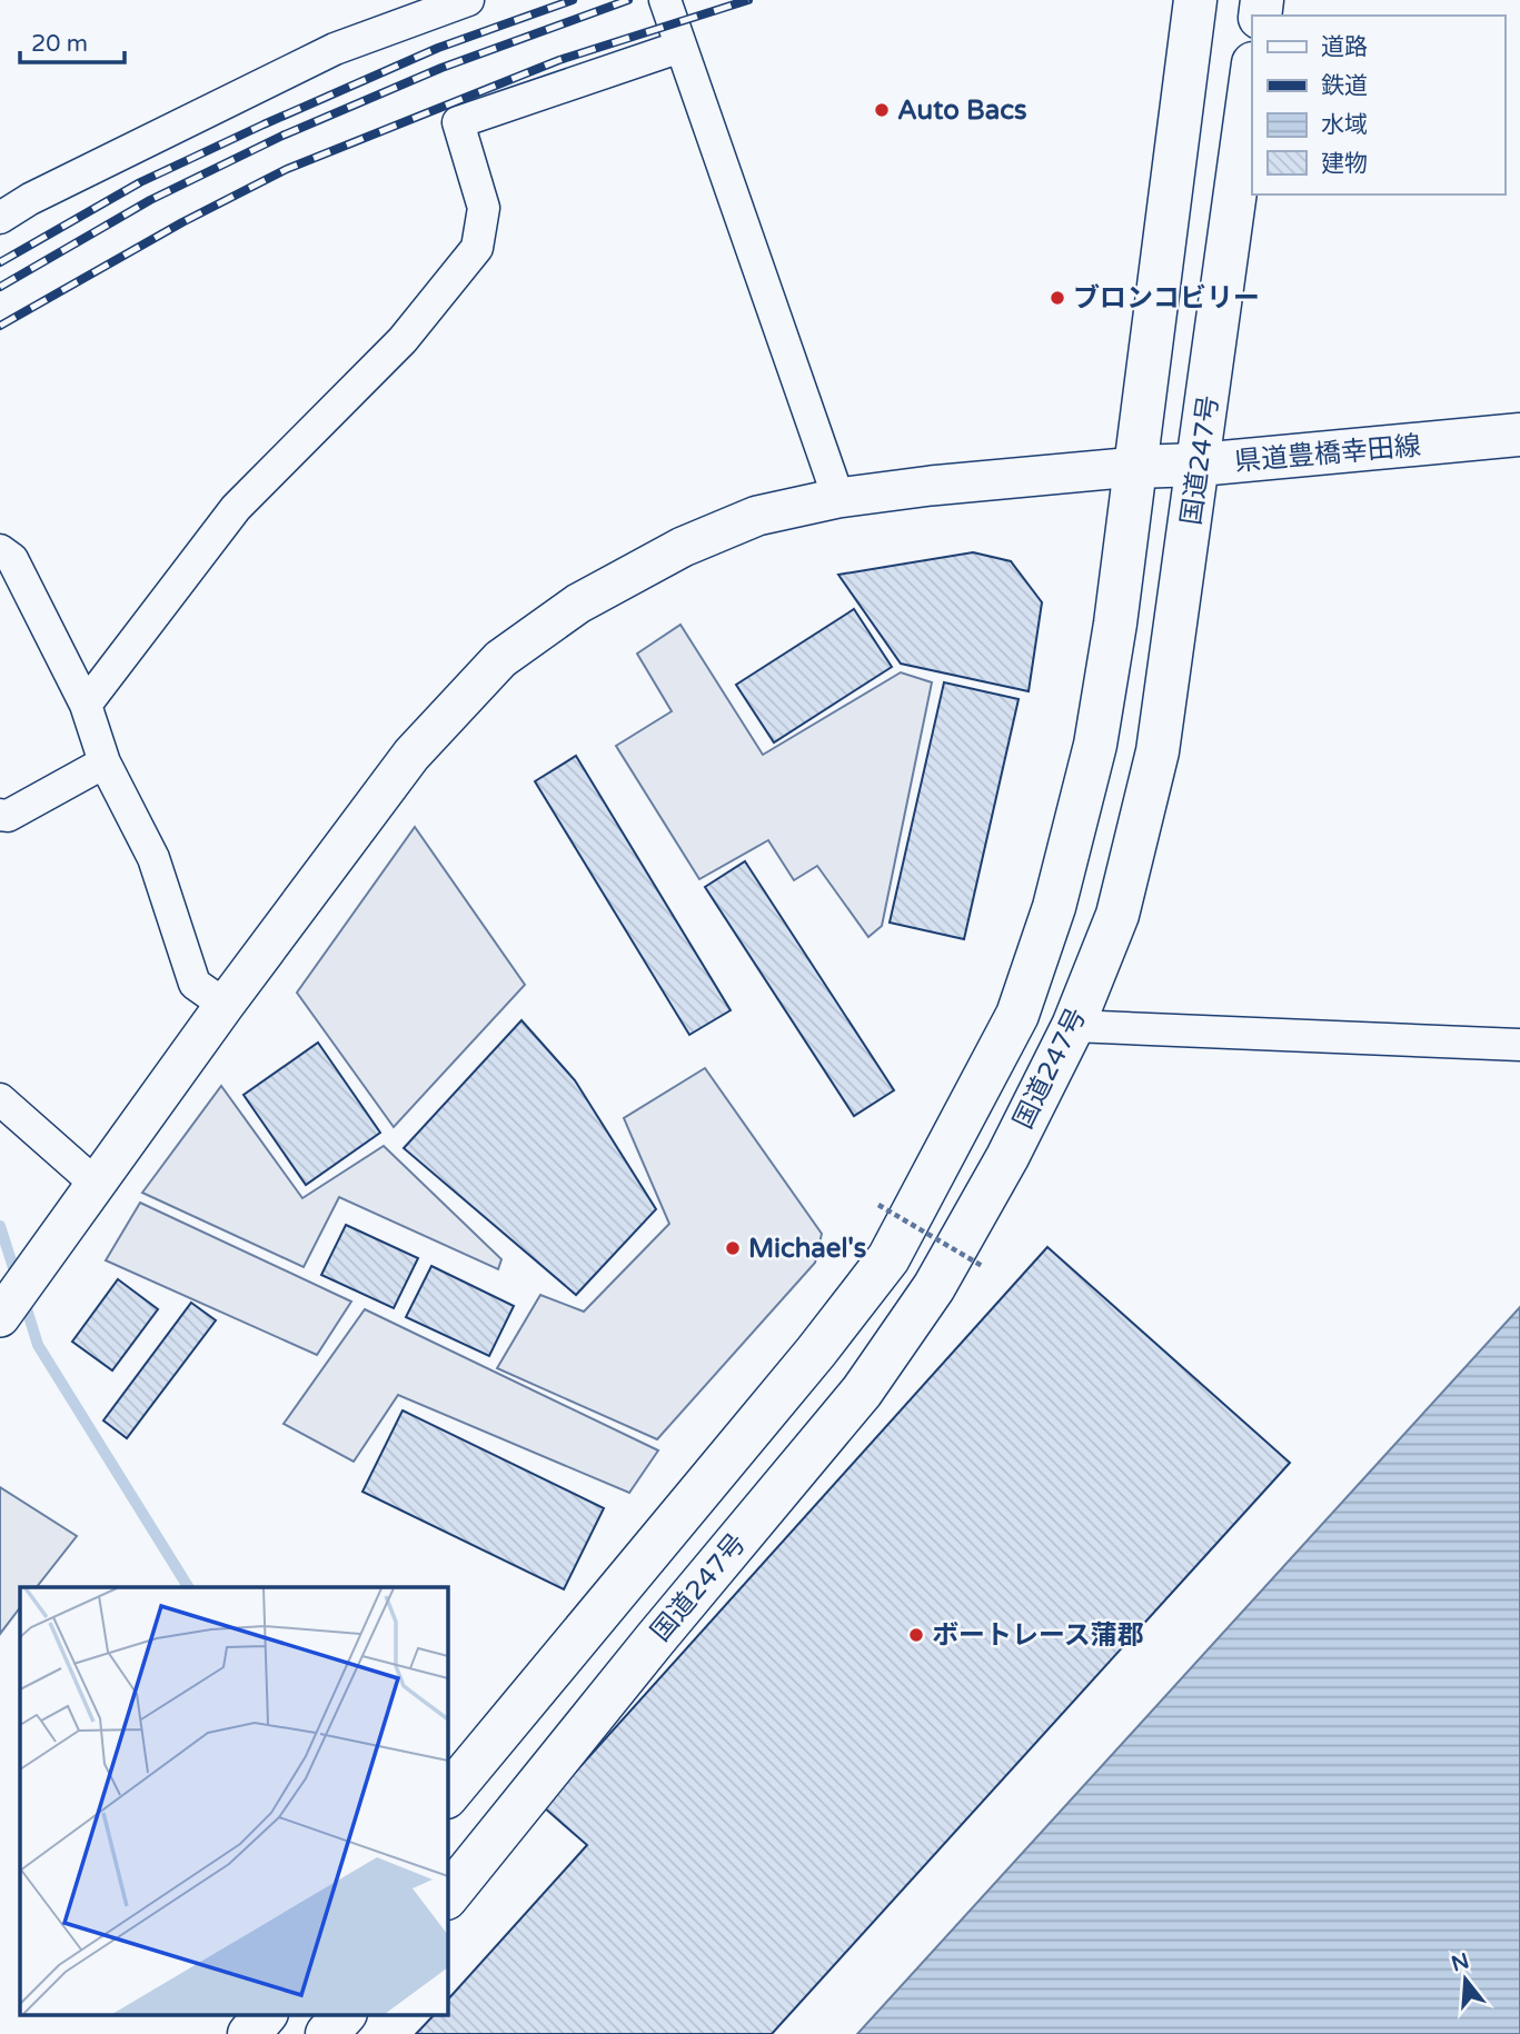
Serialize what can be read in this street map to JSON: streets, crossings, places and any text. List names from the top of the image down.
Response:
{
  "streets": {
    "main road": ["県道豊橋幸田線", "国道247号"]
  },
  "crossings": [
    ["県道豊橋幸田線", "国道247号"]
  ],
  "places": [
    "Auto Bacs",
    "ブロンコビリー",
    "Michael's",
    "ボートレース蒲郡"
  ],
  "legend": [
    "道路",
    "鉄道",
    "水域",
    "建物"
  ],
  "scale_bar": "20 m",
  "north": "top"
}
